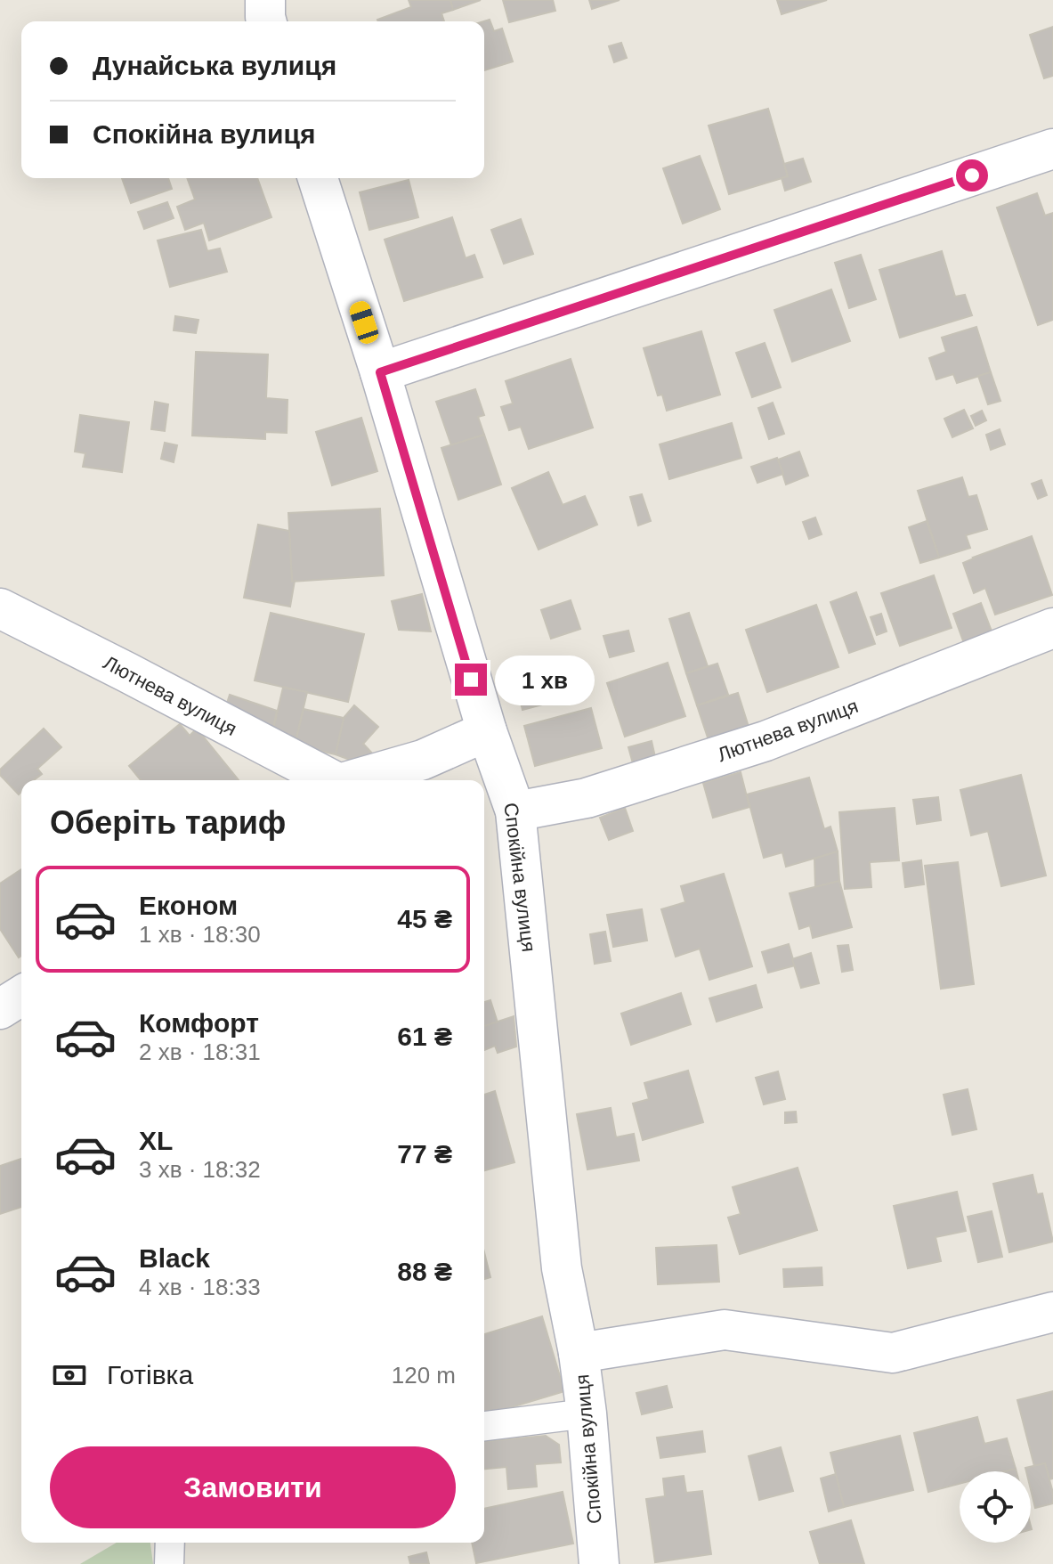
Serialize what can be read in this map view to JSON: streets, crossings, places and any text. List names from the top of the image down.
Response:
{
  "streets": {
    "street": ["Лютнева вулиця", "Спокійна вулиця"]
  },
  "crossings": [
    ["Лютнева вулиця", "Спокійна вулиця"]
  ],
  "page": {
    "banner": ["Дунайська вулиця", "Спокійна вулиця"],
    "bubble": "1 хв",
    "heading": "Оберіть тариф",
    "list": [
      {
        "name": "Економ",
        "note": "1 хв · 18:30",
        "value": "45 ₴"
      },
      {
        "name": "Комфорт",
        "note": "2 хв · 18:31",
        "value": "61 ₴"
      },
      {
        "name": "XL",
        "note": "3 хв · 18:32",
        "value": "77 ₴"
      },
      {
        "name": "Black",
        "note": "4 хв · 18:33",
        "value": "88 ₴"
      }
    ],
    "pay": ["Готівка", "120 m"],
    "buttons": "Замовити"
  }
}
